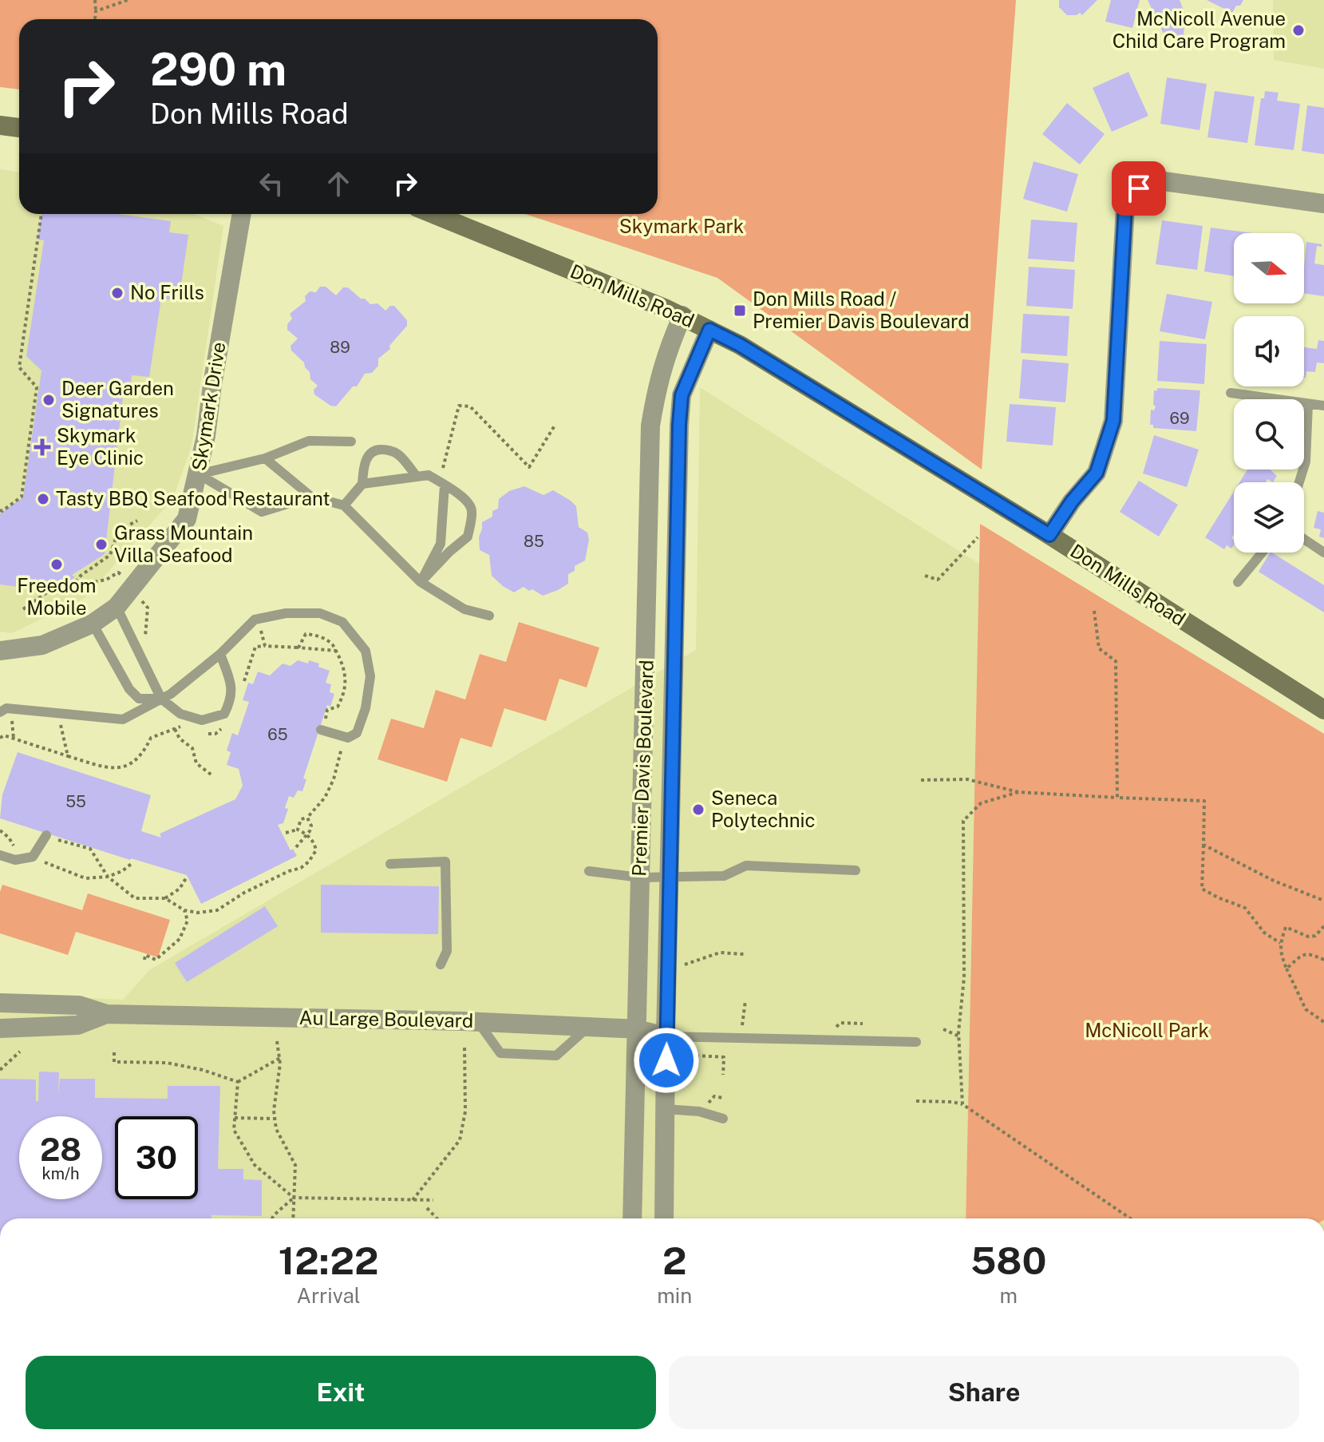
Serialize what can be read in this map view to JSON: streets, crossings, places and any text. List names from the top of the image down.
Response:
{
  "streets": {
    "main road": ["Don Mills Road"],
    "street": ["Skymark Drive", "Premier Davis Boulevard", "Au Large Boulevard"]
  },
  "crossings": [
    ["Don Mills Road", "Premier Davis Boulevard"],
    ["Premier Davis Boulevard", "Au Large Boulevard"]
  ],
  "parks": ["Skymark Park", "McNicoll Park"],
  "places": {
    "other": [
      "McNicoll Avenue Child Care Program",
      "No Frills",
      "Deer Garden Signatures",
      "Tasty BBQ Seafood Restaurant",
      "Grass Mountain Villa Seafood",
      "Freedom Mobile",
      "Seneca Polytechnic"
    ],
    "transit": ["Don Mills Road / Premier Davis Boulevard"],
    "health": ["Skymark Eye Clinic"]
  },
  "house_numbers": [
    "89",
    "69",
    "85",
    "65",
    "55"
  ],
  "north": "right",
  "page": {
    "turn": ["290 m", "Don Mills Road"],
    "speed": "28 km/h",
    "limit": "30",
    "eta": [
      "12:22",
      "Arrival",
      "2",
      "min",
      "580",
      "m"
    ],
    "buttons": ["Exit", "Share"]
  }
}
